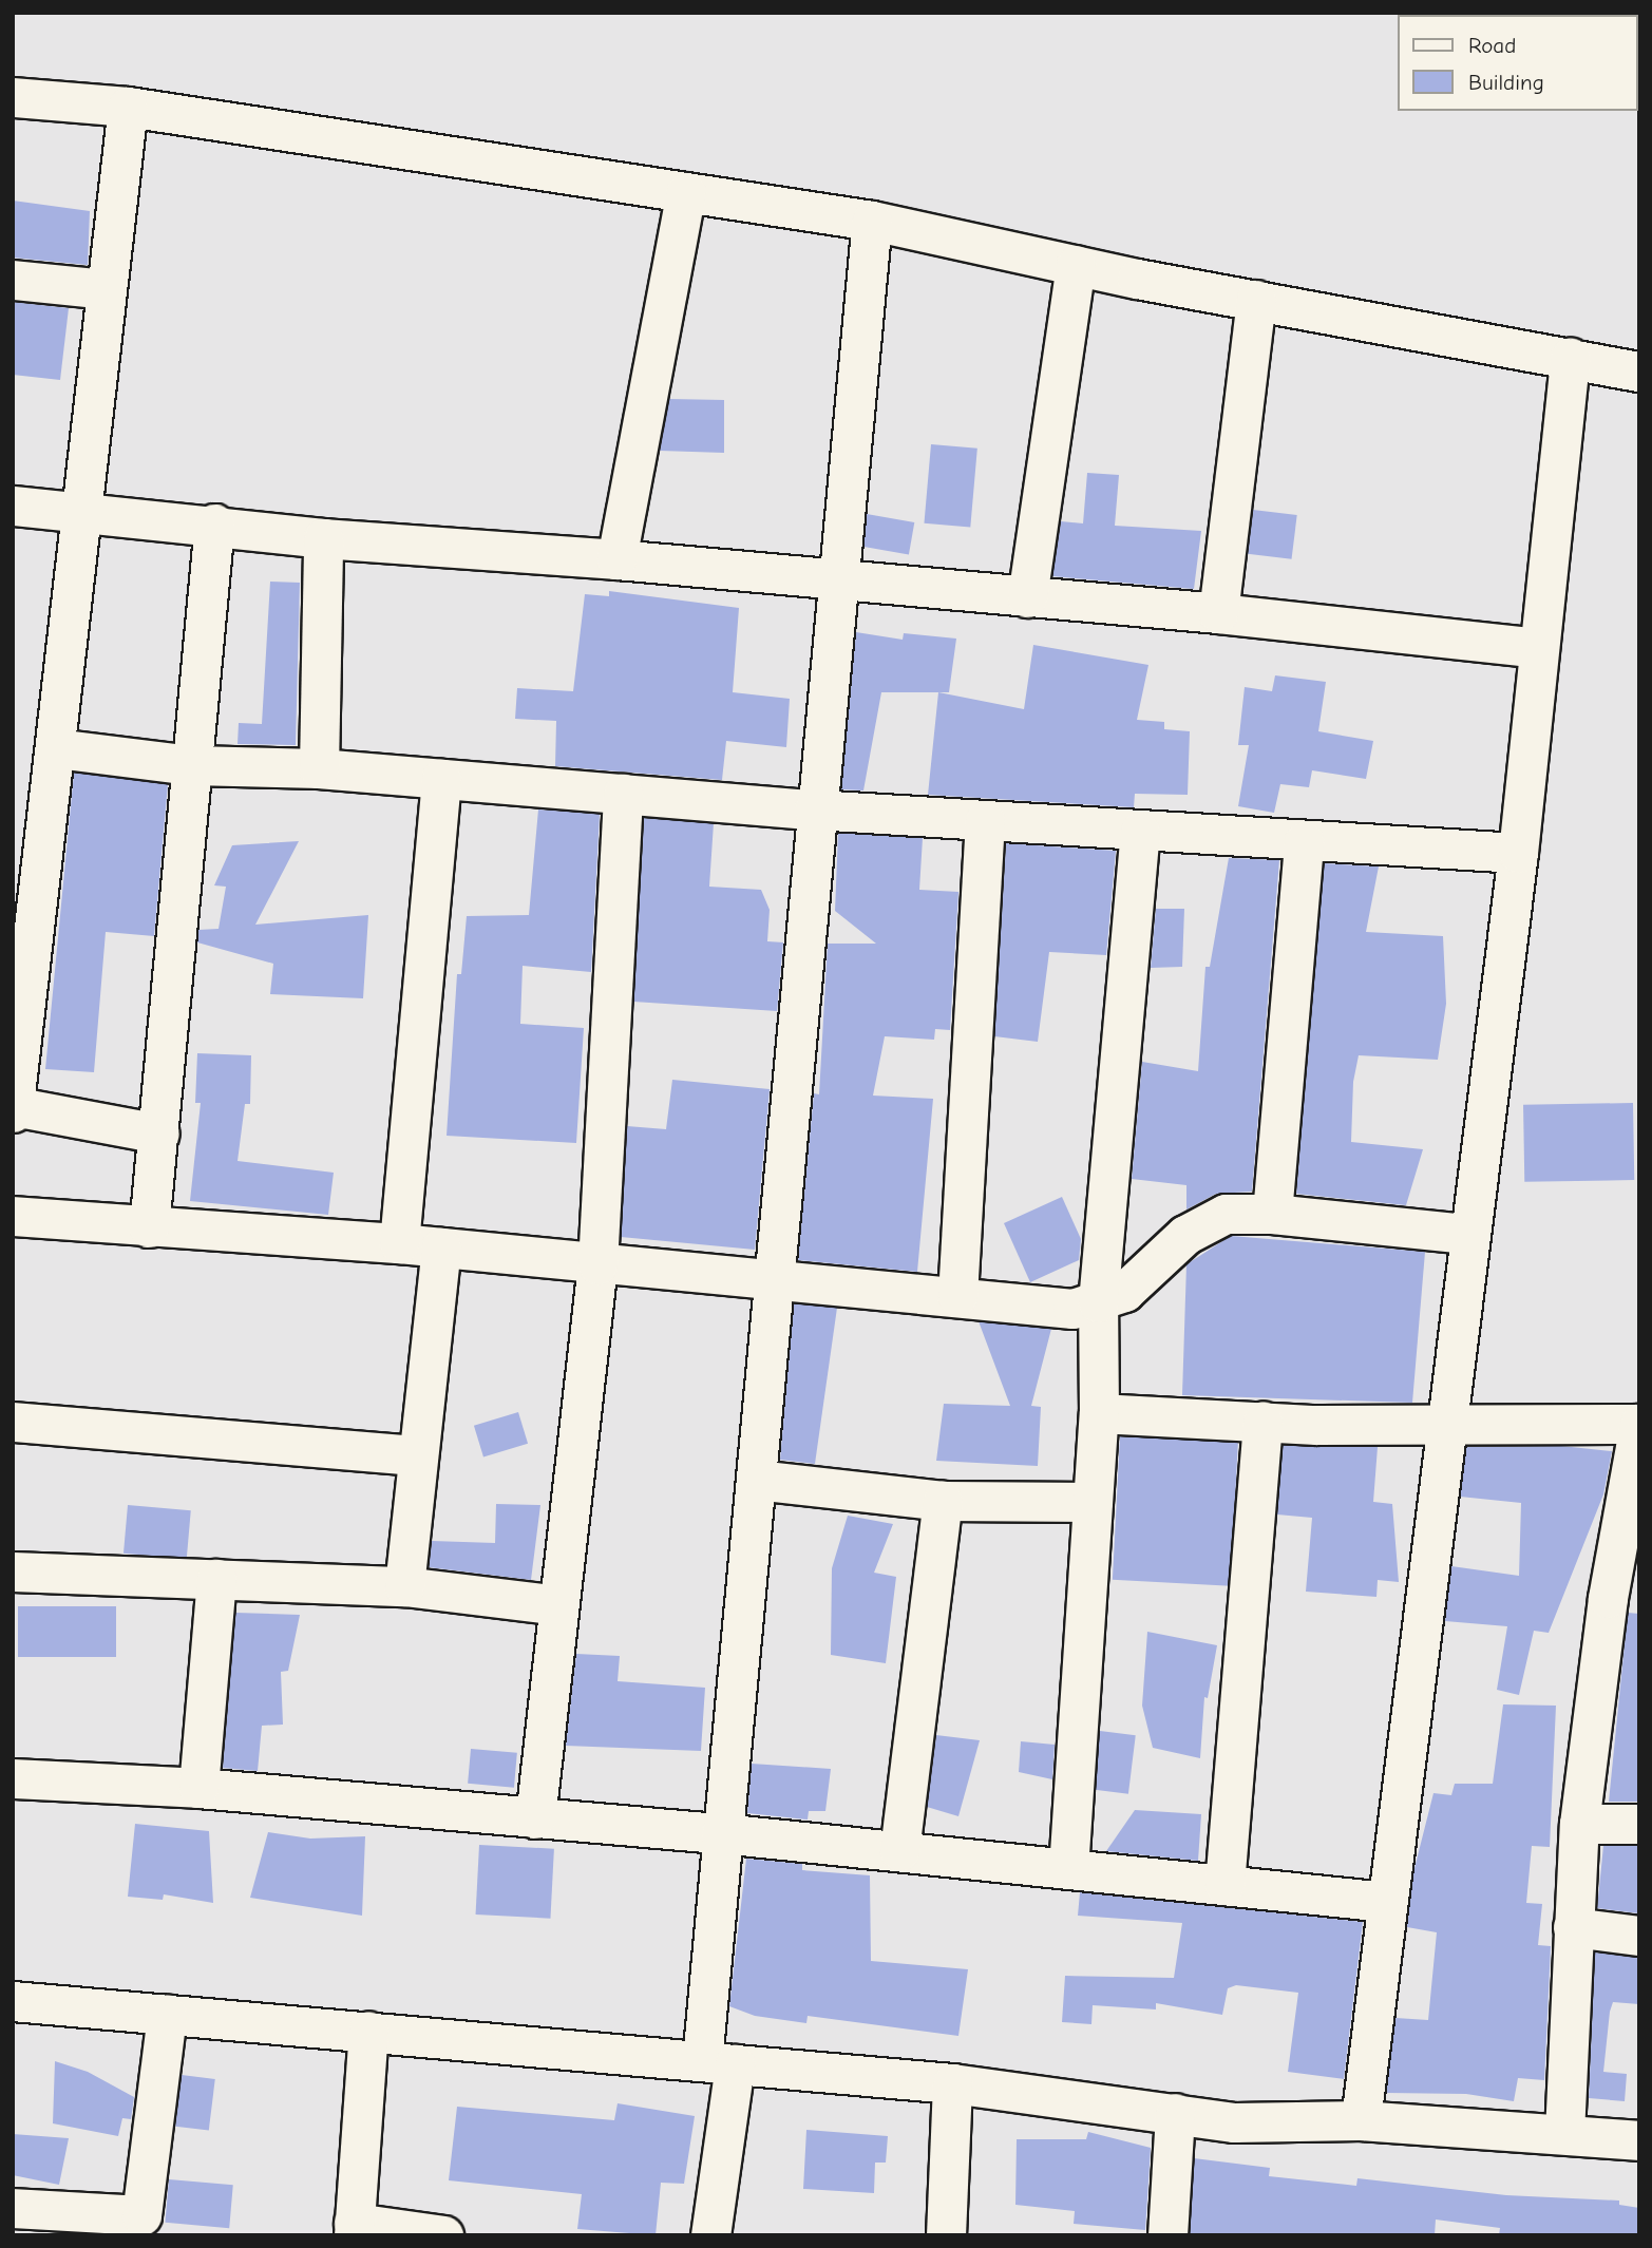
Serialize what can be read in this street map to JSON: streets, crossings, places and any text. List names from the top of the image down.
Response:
{
  "legend": ["Road", "Building"]
}
